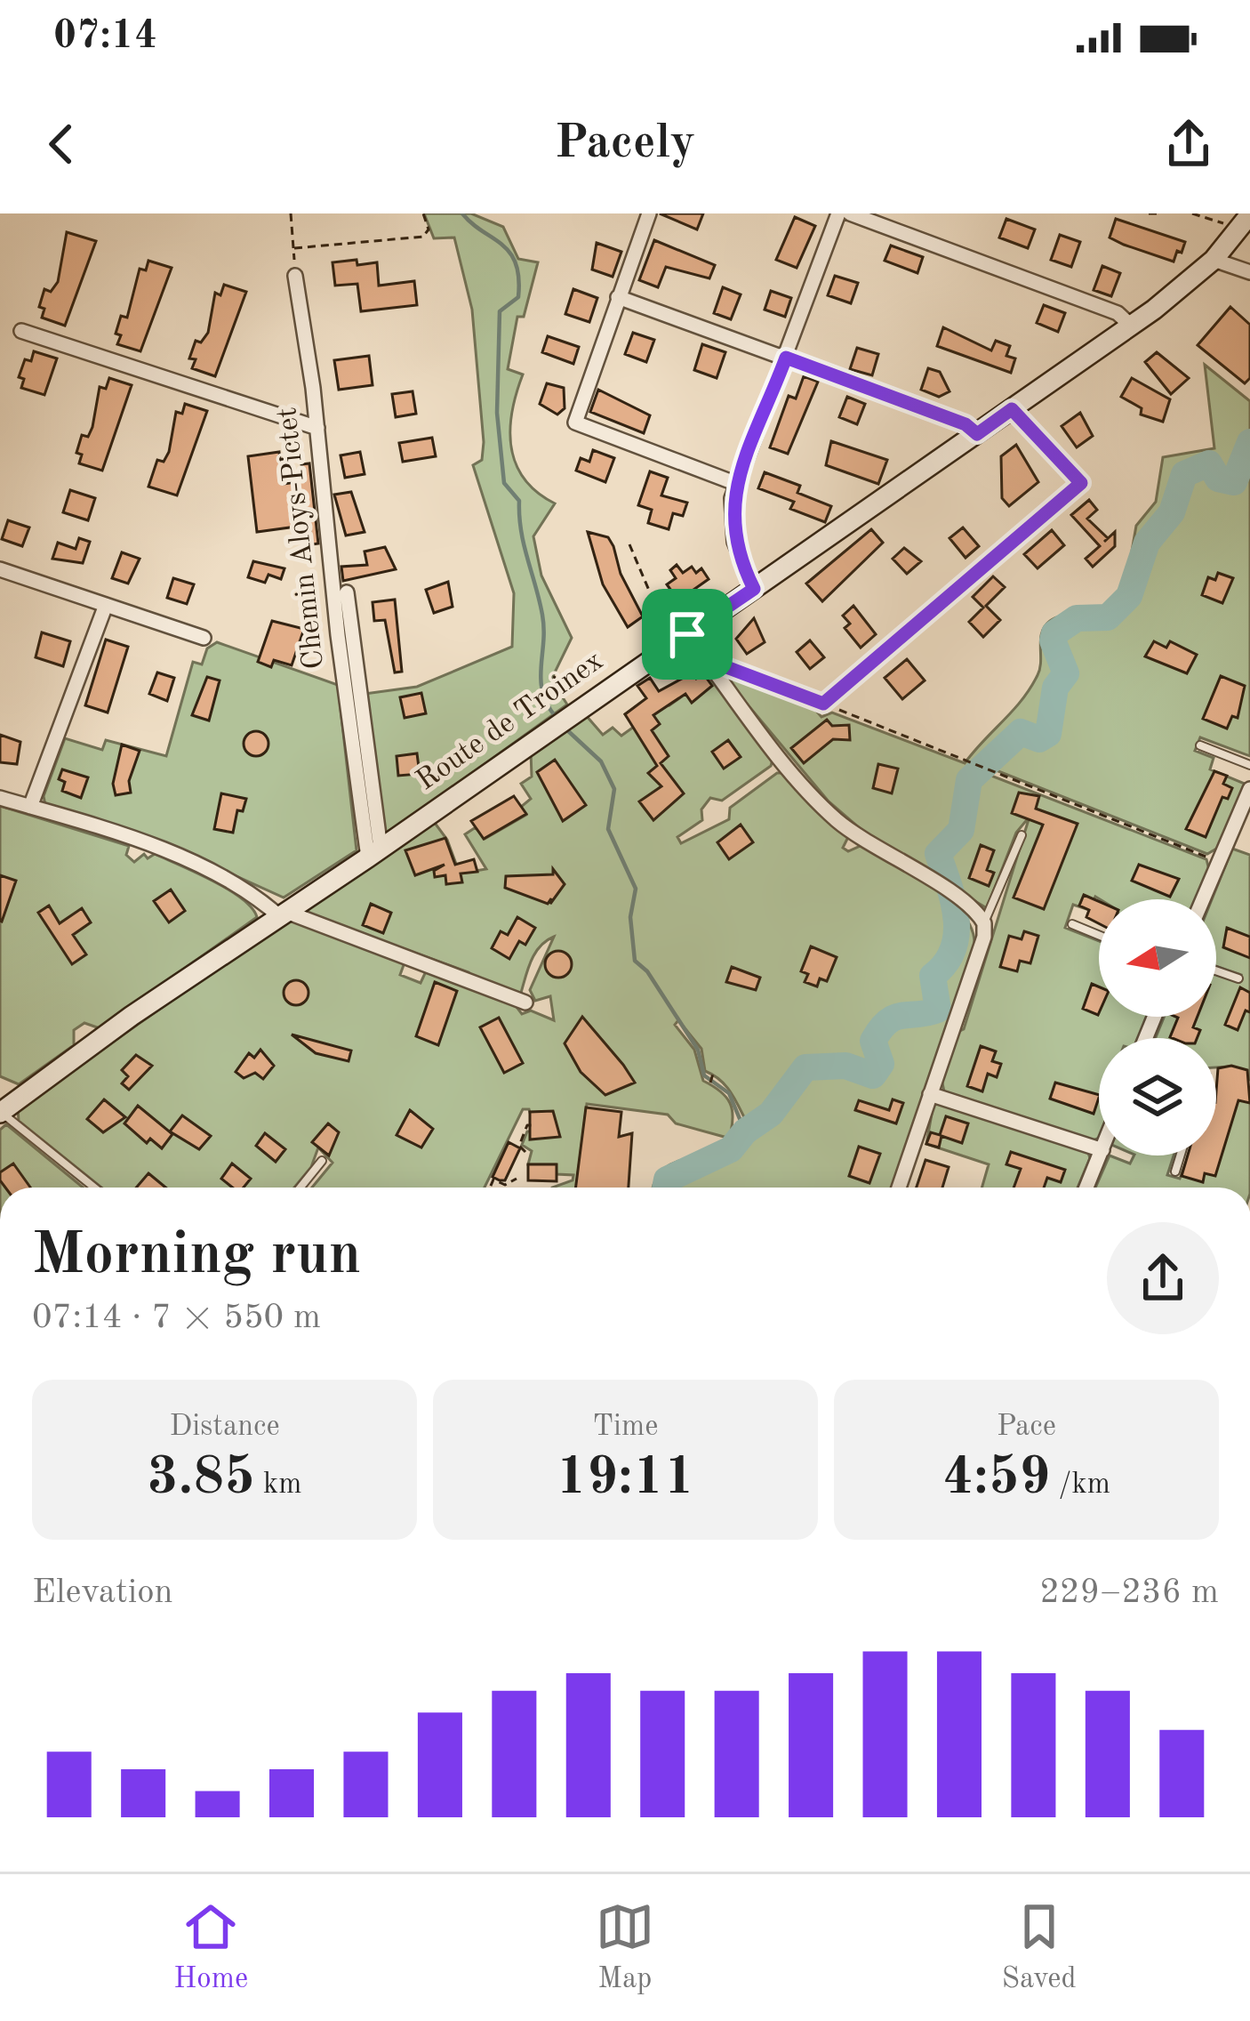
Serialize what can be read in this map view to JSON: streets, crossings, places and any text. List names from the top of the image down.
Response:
{
  "streets": {
    "street": ["Chemin Aloys-Pictet", "Route de Troinex"]
  },
  "crossings": [
    ["Chemin Aloys-Pictet", "Route de Troinex"]
  ],
  "north": "left",
  "page": {
    "status": "07:14",
    "header": "Pacely",
    "heading": ["Morning run", "07:14 · 7 × 550 m"],
    "stats": [
      ["Distance", "3.85 km"],
      ["Time", "19:11"],
      ["Pace", "4:59 /km"]
    ],
    "chart": ["Elevation", "229–236 m"],
    "tabs": ["Home", "Map", "Saved"]
  }
}
